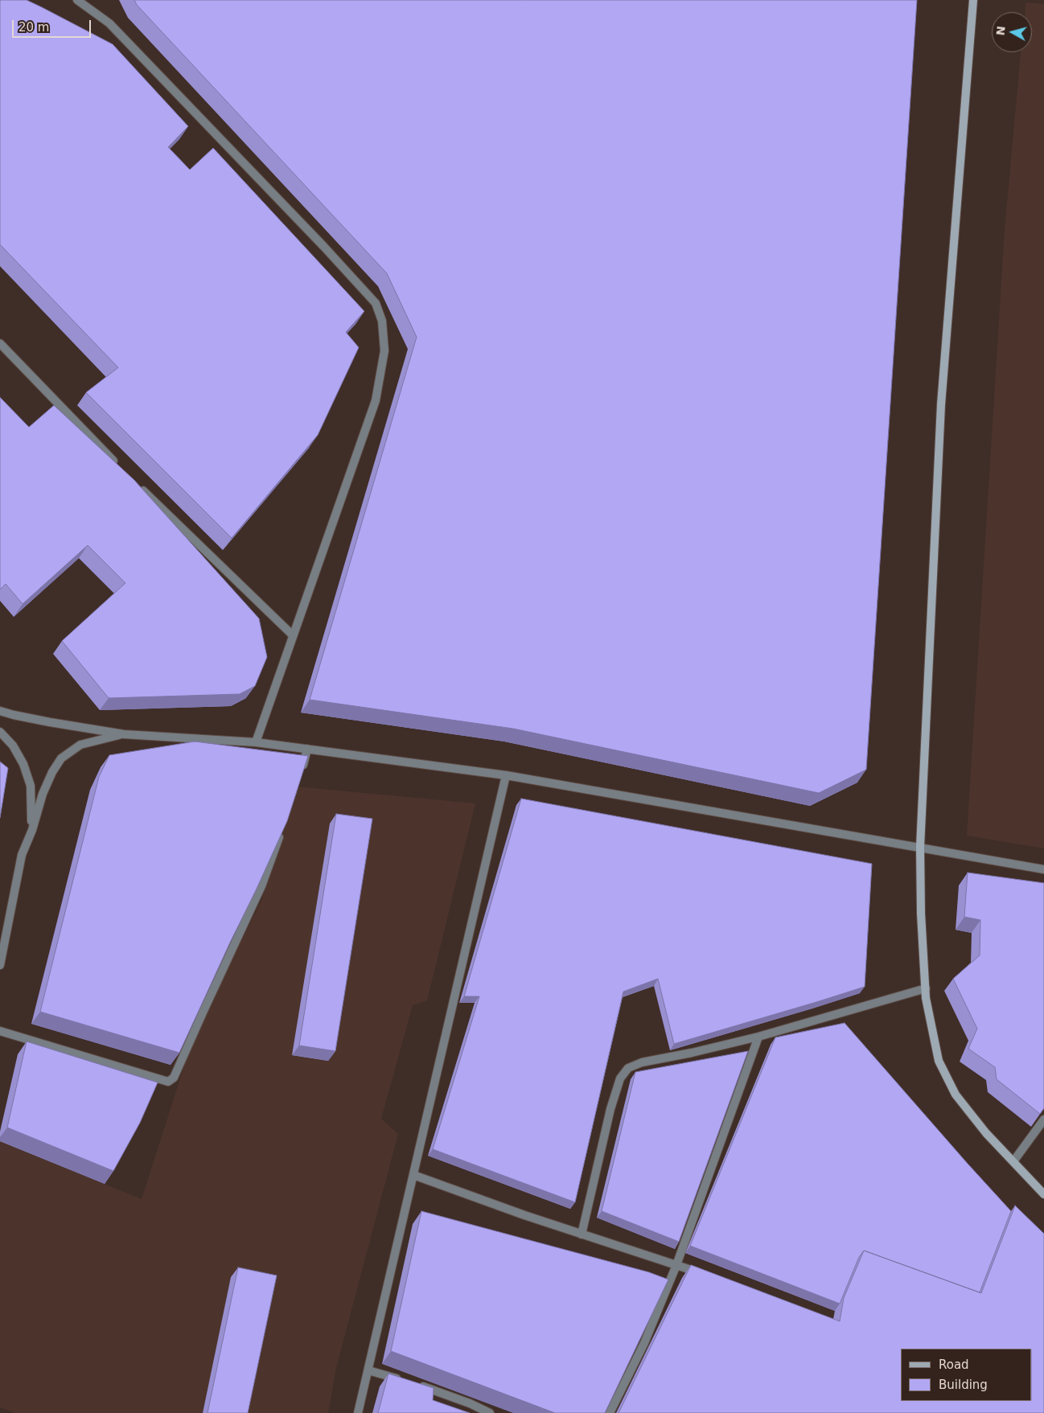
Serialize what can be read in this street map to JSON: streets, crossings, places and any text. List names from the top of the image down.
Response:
{
  "legend": ["Road", "Building"],
  "scale_bar": "20 m",
  "north": "left"
}
